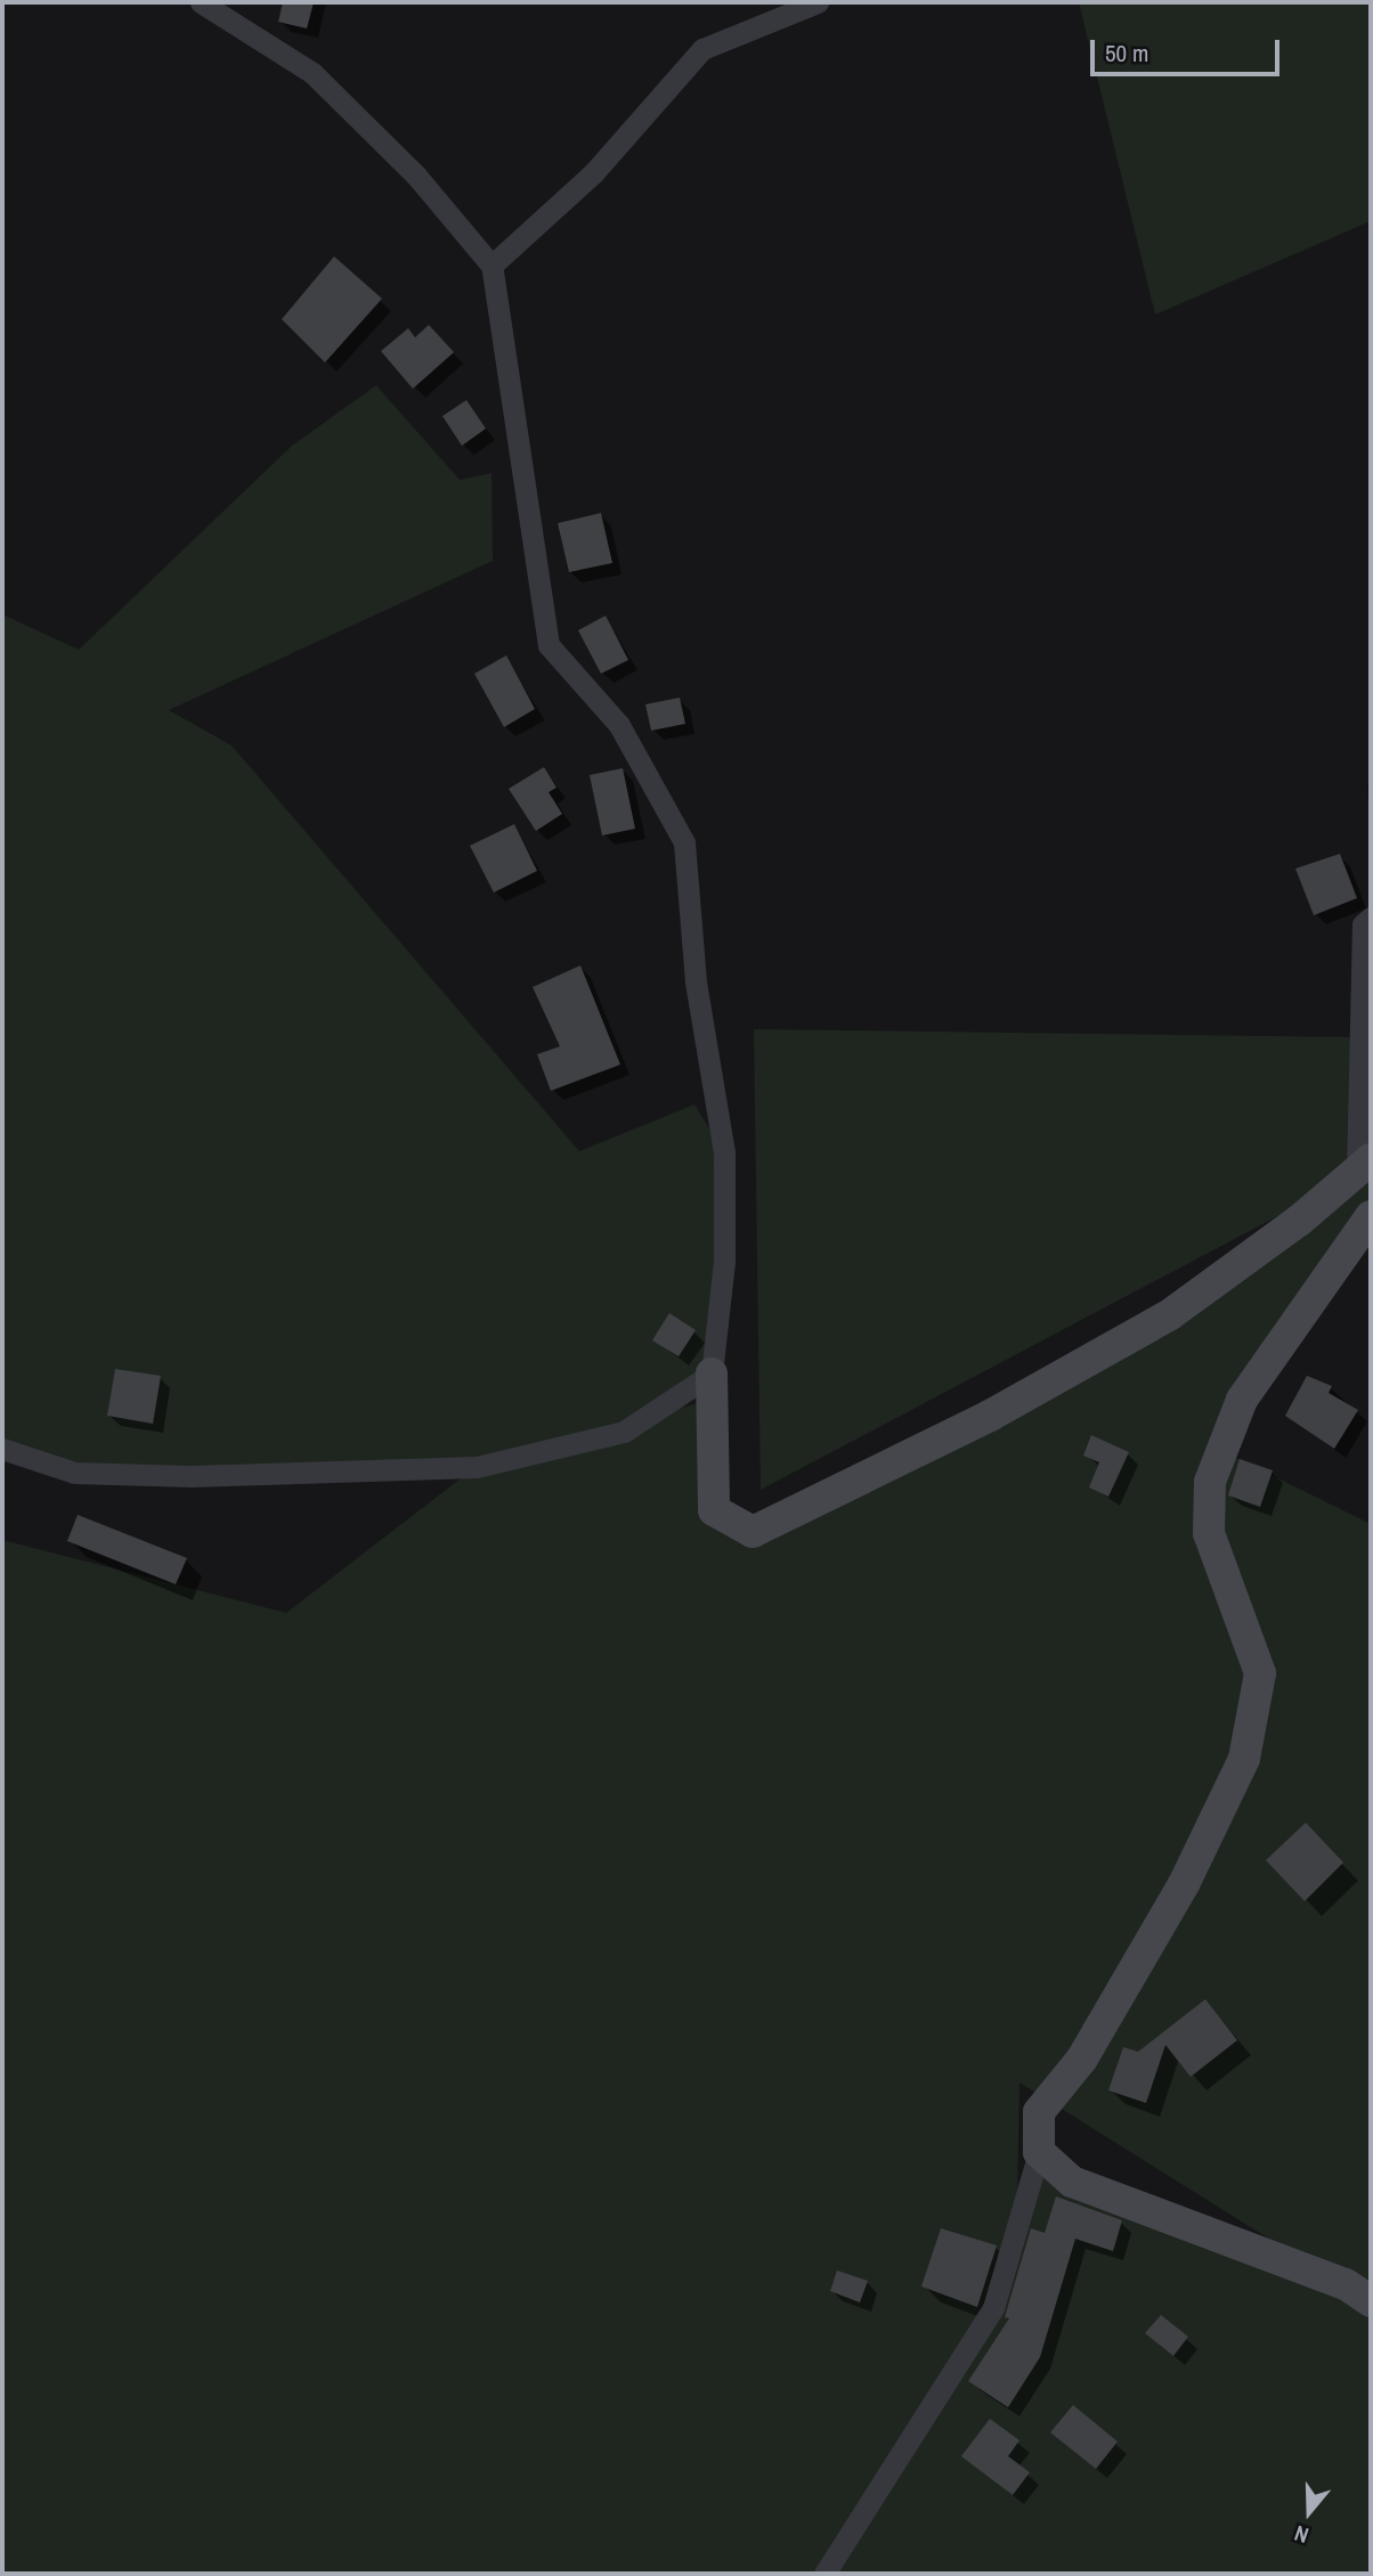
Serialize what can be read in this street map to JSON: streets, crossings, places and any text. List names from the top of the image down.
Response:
{
  "scale_bar": "50 m",
  "north": "bottom"
}
